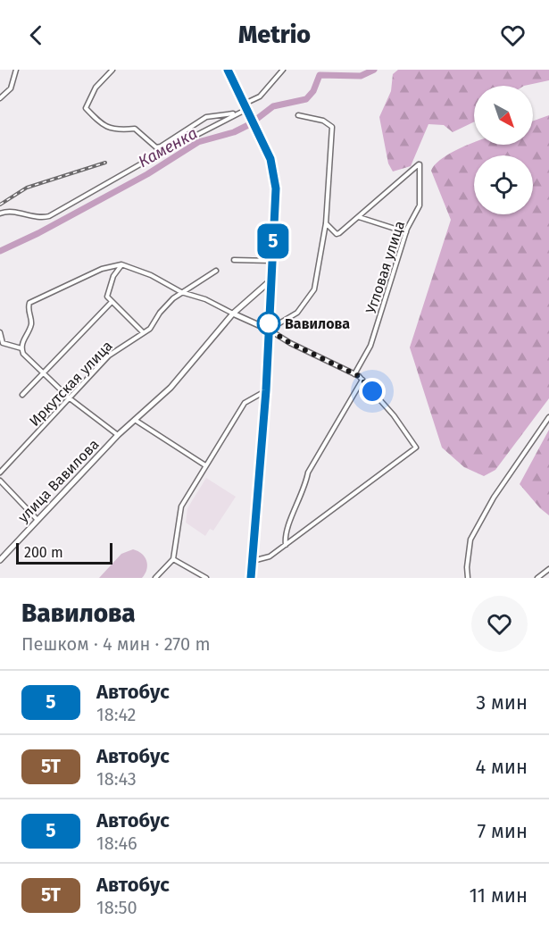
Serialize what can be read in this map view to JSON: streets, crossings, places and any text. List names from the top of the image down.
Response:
{
  "streets": {
    "main road": ["улица Вавилова"],
    "street": ["Угловая улица", "Иркутская улица"]
  },
  "water": ["Каменка"],
  "places": ["Вавилова"],
  "lines": ["bus line 5"],
  "scale_bar": "200 m",
  "north": "bottom right",
  "page": {
    "header": "Metrio",
    "on_map": "5",
    "scale": "200 m",
    "heading": ["Вавилова", "Пешком · 4 мин · 270 m"],
    "list": [
      {
        "mark": "5",
        "name": "Автобус",
        "note": "18:42",
        "value": "3 мин"
      },
      {
        "mark": "5Т",
        "name": "Автобус",
        "note": "18:43",
        "value": "4 мин"
      },
      {
        "mark": "5",
        "name": "Автобус",
        "note": "18:46",
        "value": "7 мин"
      },
      {
        "mark": "5Т",
        "name": "Автобус",
        "note": "18:50",
        "value": "11 мин"
      }
    ]
  }
}
